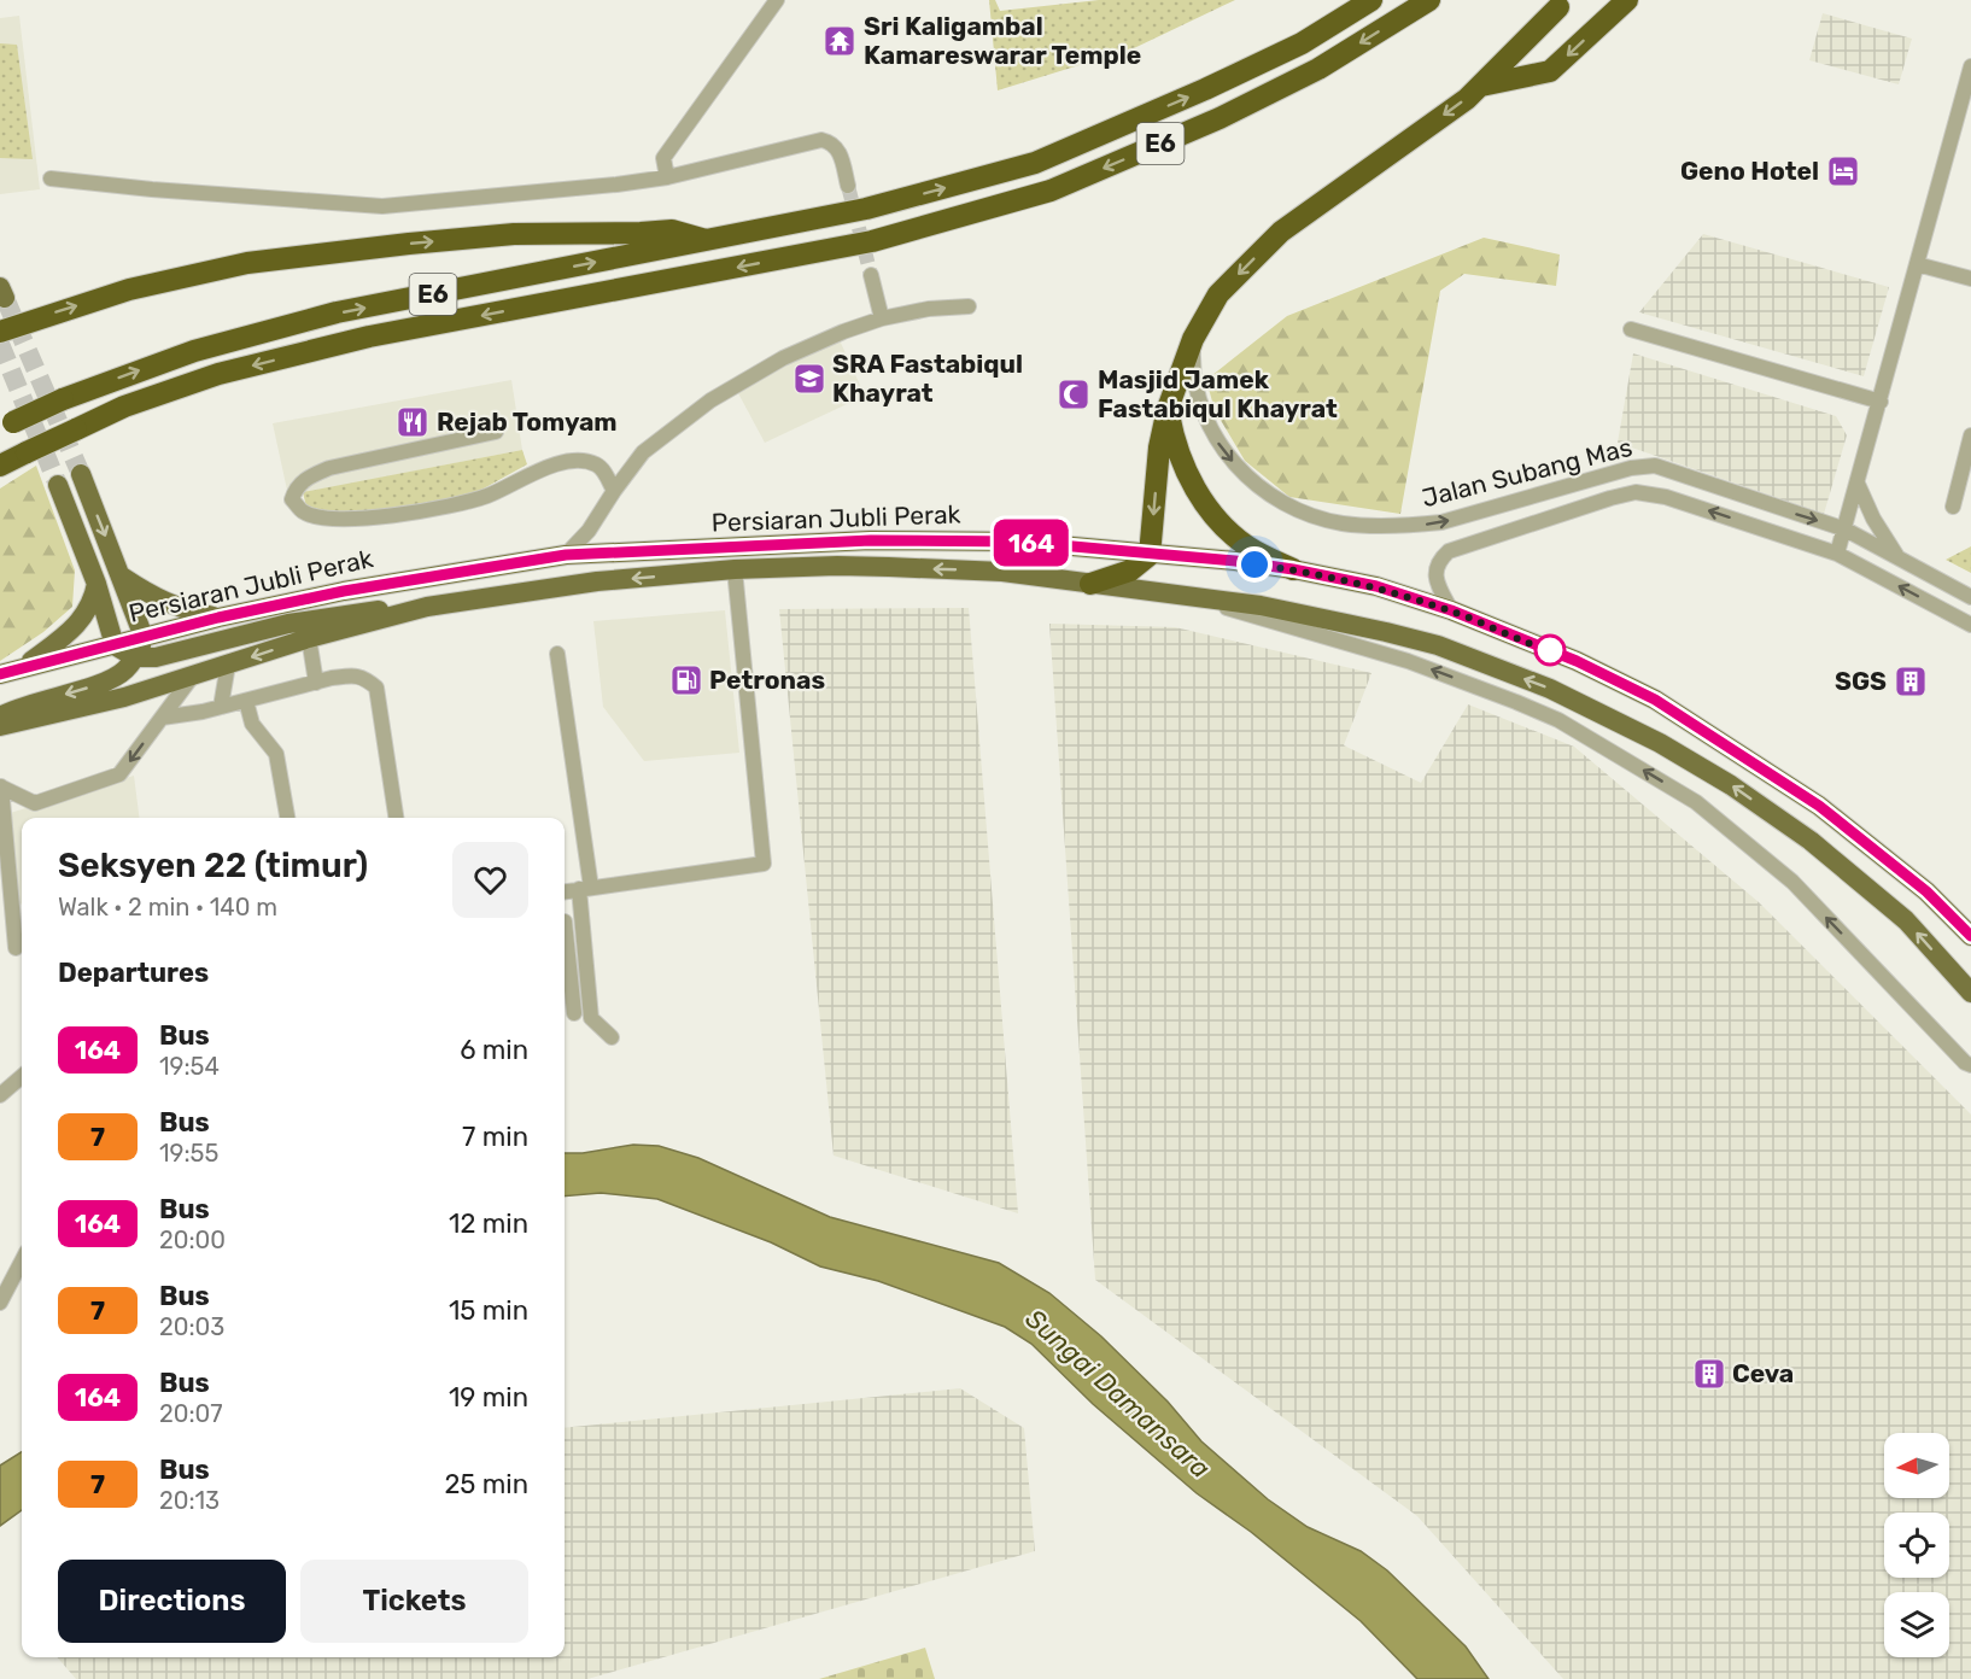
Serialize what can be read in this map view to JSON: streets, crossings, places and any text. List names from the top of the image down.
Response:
{
  "streets": {
    "highway": ["E6"],
    "main road": ["Persiaran Jubli Perak"],
    "street": ["Jalan Subang Mas"]
  },
  "crossings": [
    ["Jalan Subang Mas", "Persiaran Jubli Perak"]
  ],
  "water": ["Sungai Damansara"],
  "places": {
    "temple": ["Sri Kaligambal Kamareswarar Temple"],
    "hotel": ["Geno Hotel"],
    "school or university": ["SRA Fastabiqul Khayrat"],
    "mosque": ["Masjid Jamek Fastabiqul Khayrat"],
    "restaurant": ["Rejab Tomyam"],
    "fuel station": ["Petronas"],
    "building": ["SGS", "Ceva"]
  },
  "lines": ["bus line 164"],
  "north": "left",
  "page": {
    "on_map": "164",
    "heading": [
      ["Seksyen 22 (timur)", "Walk · 2 min · 140 m"],
      "Departures"
    ],
    "list": [
      {
        "mark": "164",
        "name": "Bus",
        "note": "19:54",
        "value": "6 min"
      },
      {
        "mark": "7",
        "name": "Bus",
        "note": "19:55",
        "value": "7 min"
      },
      {
        "mark": "164",
        "name": "Bus",
        "note": "20:00",
        "value": "12 min"
      },
      {
        "mark": "7",
        "name": "Bus",
        "note": "20:03",
        "value": "15 min"
      },
      {
        "mark": "164",
        "name": "Bus",
        "note": "20:07",
        "value": "19 min"
      },
      {
        "mark": "7",
        "name": "Bus",
        "note": "20:13",
        "value": "25 min"
      }
    ],
    "buttons": ["Directions", "Tickets"]
  }
}
